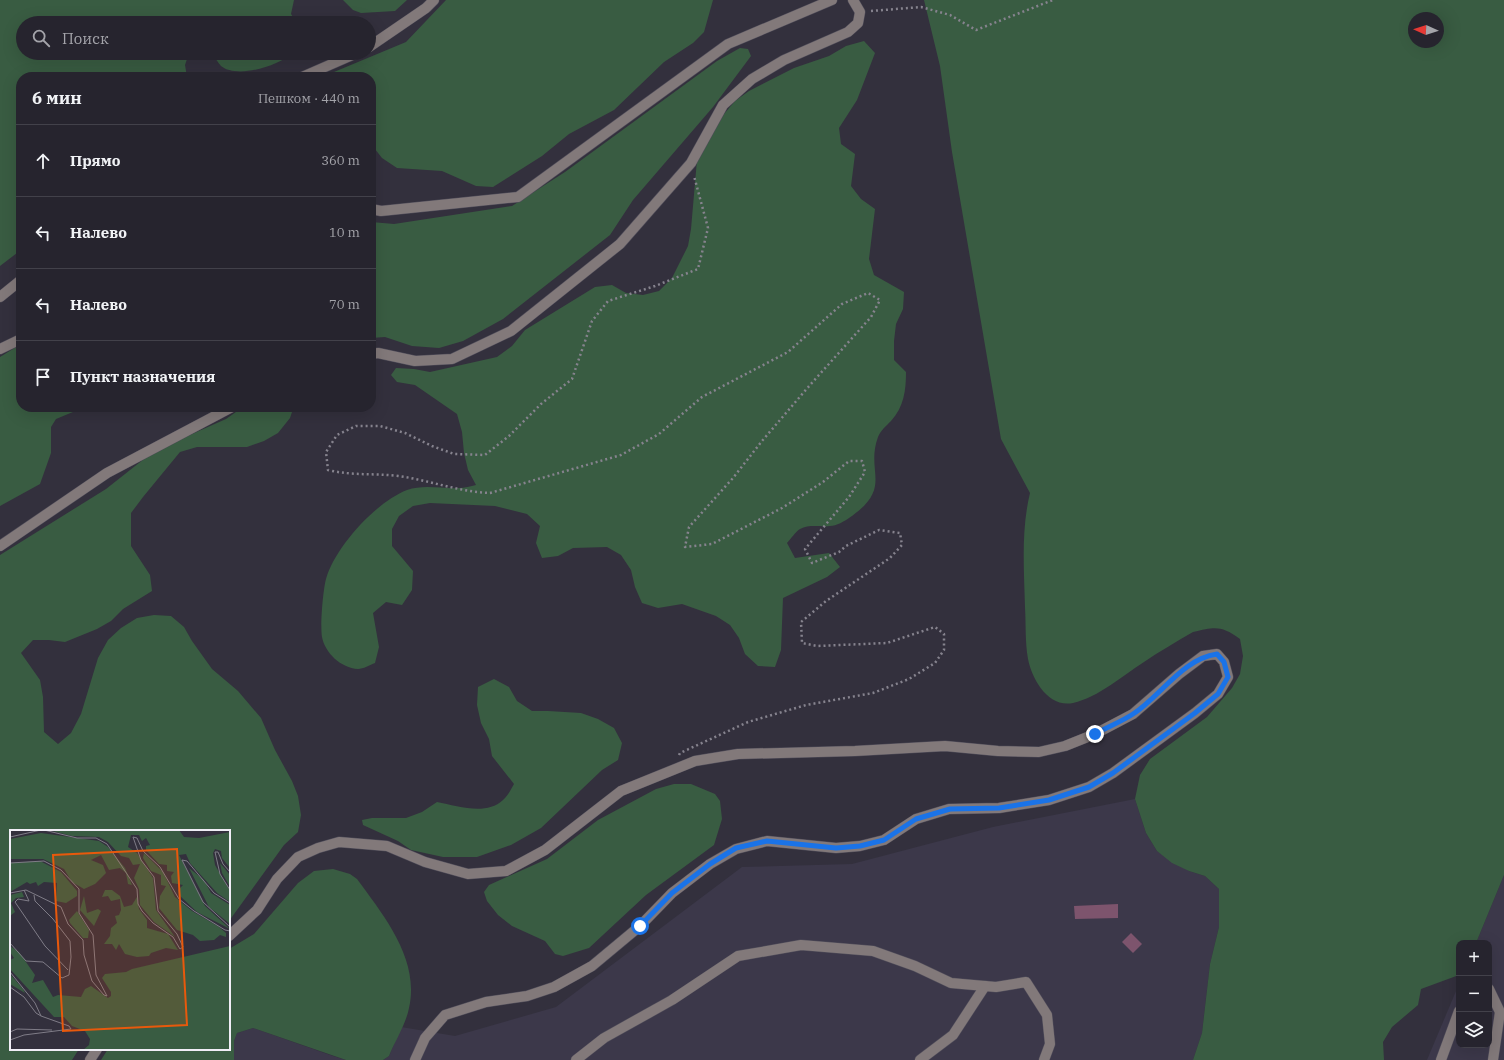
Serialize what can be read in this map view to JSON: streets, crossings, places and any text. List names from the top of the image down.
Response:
{
  "north": "left",
  "page": {
    "search": "Поиск",
    "heading": ["6 мин", "Пешком · 440 m"],
    "list": [
      ["Прямо", "360 m"],
      ["Налево", "10 m"],
      ["Налево", "70 m"],
      "Пункт назначения"
    ],
    "map_buttons": ["+", "−"]
  }
}
